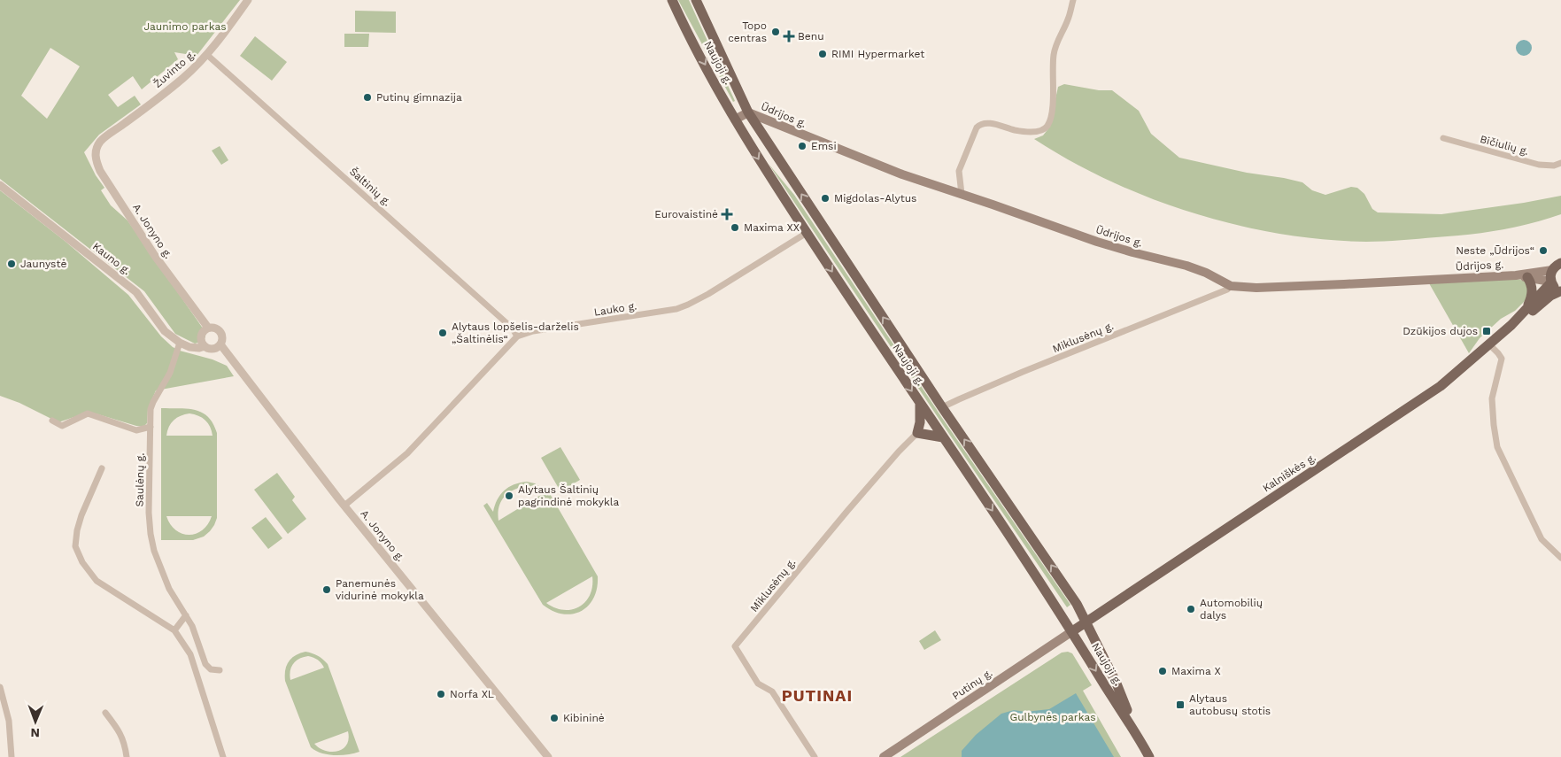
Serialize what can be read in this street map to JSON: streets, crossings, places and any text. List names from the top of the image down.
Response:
{
  "streets": {
    "main road": [
      "Naujoji g.",
      "Ūdrijos g.",
      "Kalniškės g.",
      "Putinų g."
    ],
    "street": [
      "Žuvinto g.",
      "Bičiulių g.",
      "Šaltinių g.",
      "A. Jonyno g.",
      "Kauno g.",
      "Lauko g.",
      "Miklusėnų g.",
      "Saulėnų g."
    ]
  },
  "crossings": [
    ["Naujoji g.", "Ūdrijos g."],
    ["Naujoji g.", "Lauko g."],
    ["Naujoji g.", "Miklusėnų g."],
    ["Naujoji g.", "Kalniškės g."],
    ["Naujoji g.", "Putinų g."],
    ["Žuvinto g.", "Šaltinių g."],
    ["Žuvinto g.", "A. Jonyno g."],
    ["Ūdrijos g.", "Miklusėnų g."],
    ["Ūdrijos g.", "Kalniškės g."],
    ["Šaltinių g.", "Lauko g."],
    ["A. Jonyno g.", "Kauno g."],
    ["Kauno g.", "Saulėnų g."],
    ["Kalniškės g.", "Putinų g."]
  ],
  "districts": ["PUTINAI"],
  "parks": ["Jaunimo parkas", "Gulbynės parkas"],
  "places": {
    "other": [
      "Topo centras",
      "RIMI Hypermarket",
      "Putinų gimnazija",
      "Emsi",
      "Migdolas-Alytus",
      "Maxima XX",
      "Neste „Ūdrijos“",
      "Jaunystė",
      "Alytaus lopšelis-darželis „Šaltinėlis“",
      "Alytaus Šaltinių pagrindinė mokykla",
      "Panemunės vidurinė mokykla",
      "Automobilių dalys",
      "Maxima X",
      "Norfa XL",
      "Kibininė"
    ],
    "health": ["Benu", "Eurovaistinė"],
    "transit": ["Dzūkijos dujos", "Alytaus autobusų stotis"]
  },
  "north": "bottom"
}
